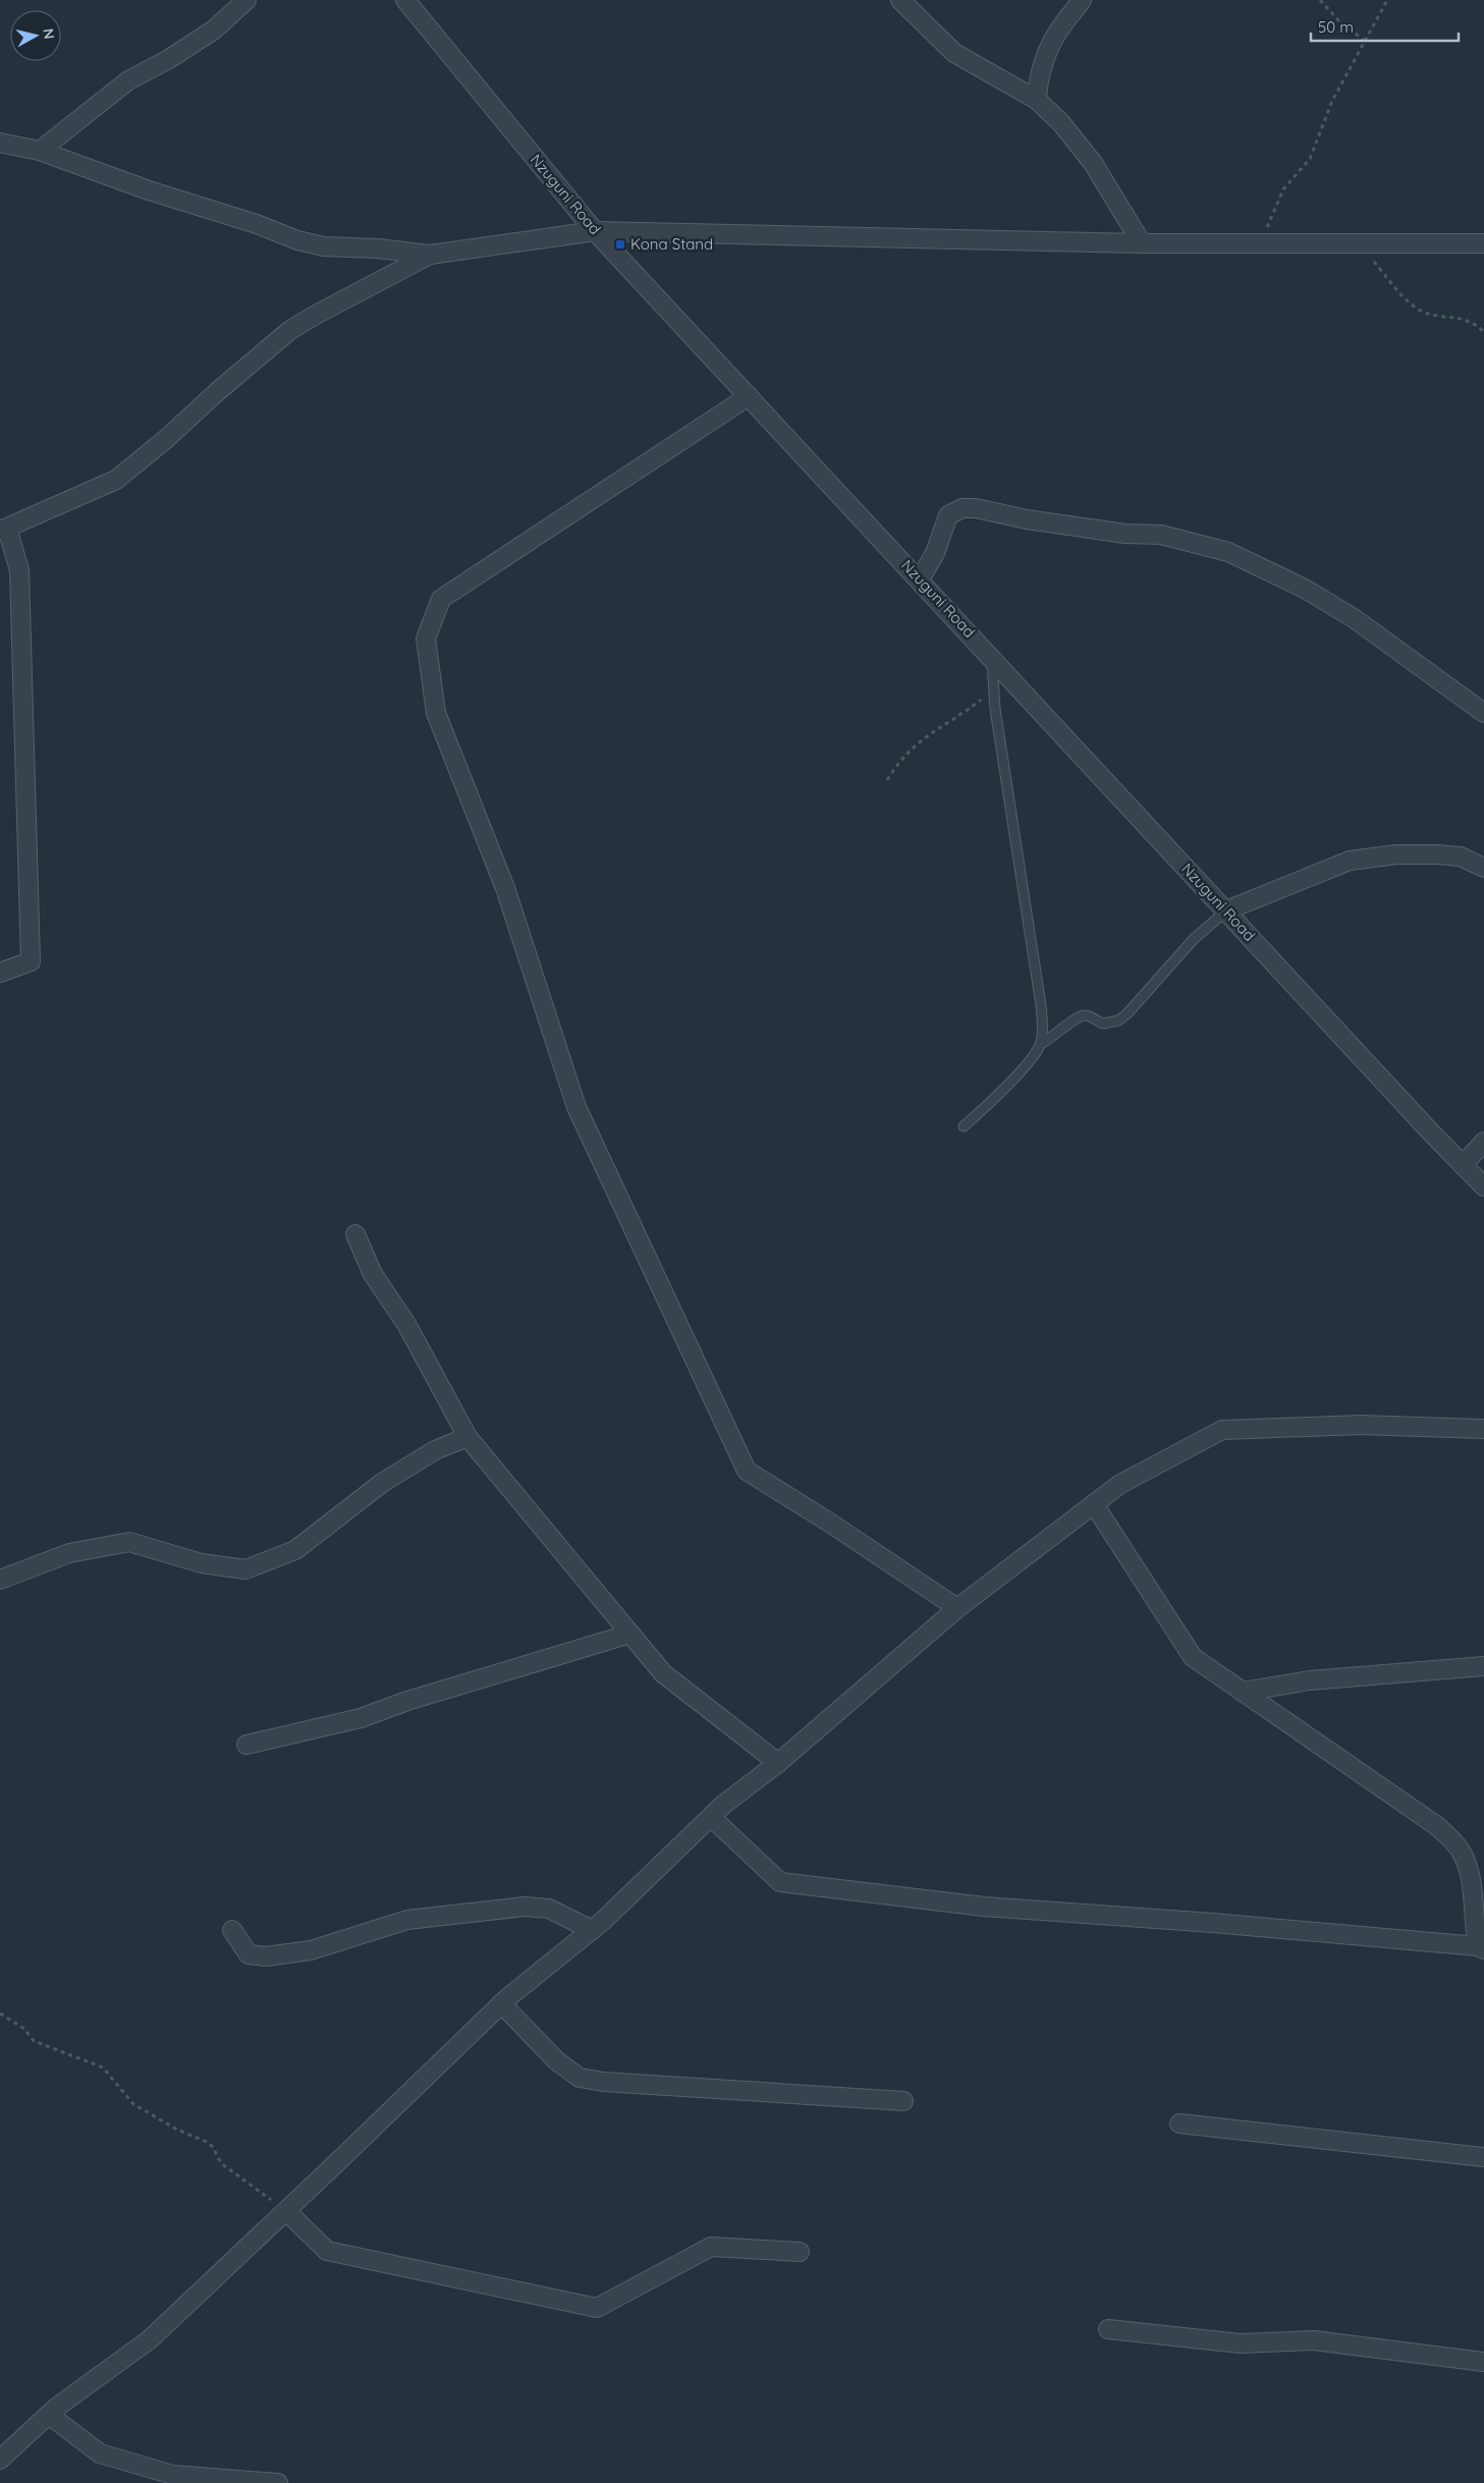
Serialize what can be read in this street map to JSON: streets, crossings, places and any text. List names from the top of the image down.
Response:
{
  "streets": {
    "street": ["Nzuguni Road"]
  },
  "places": {
    "transit": ["Kona Stand"]
  },
  "scale_bar": "50 m",
  "north": "right"
}
